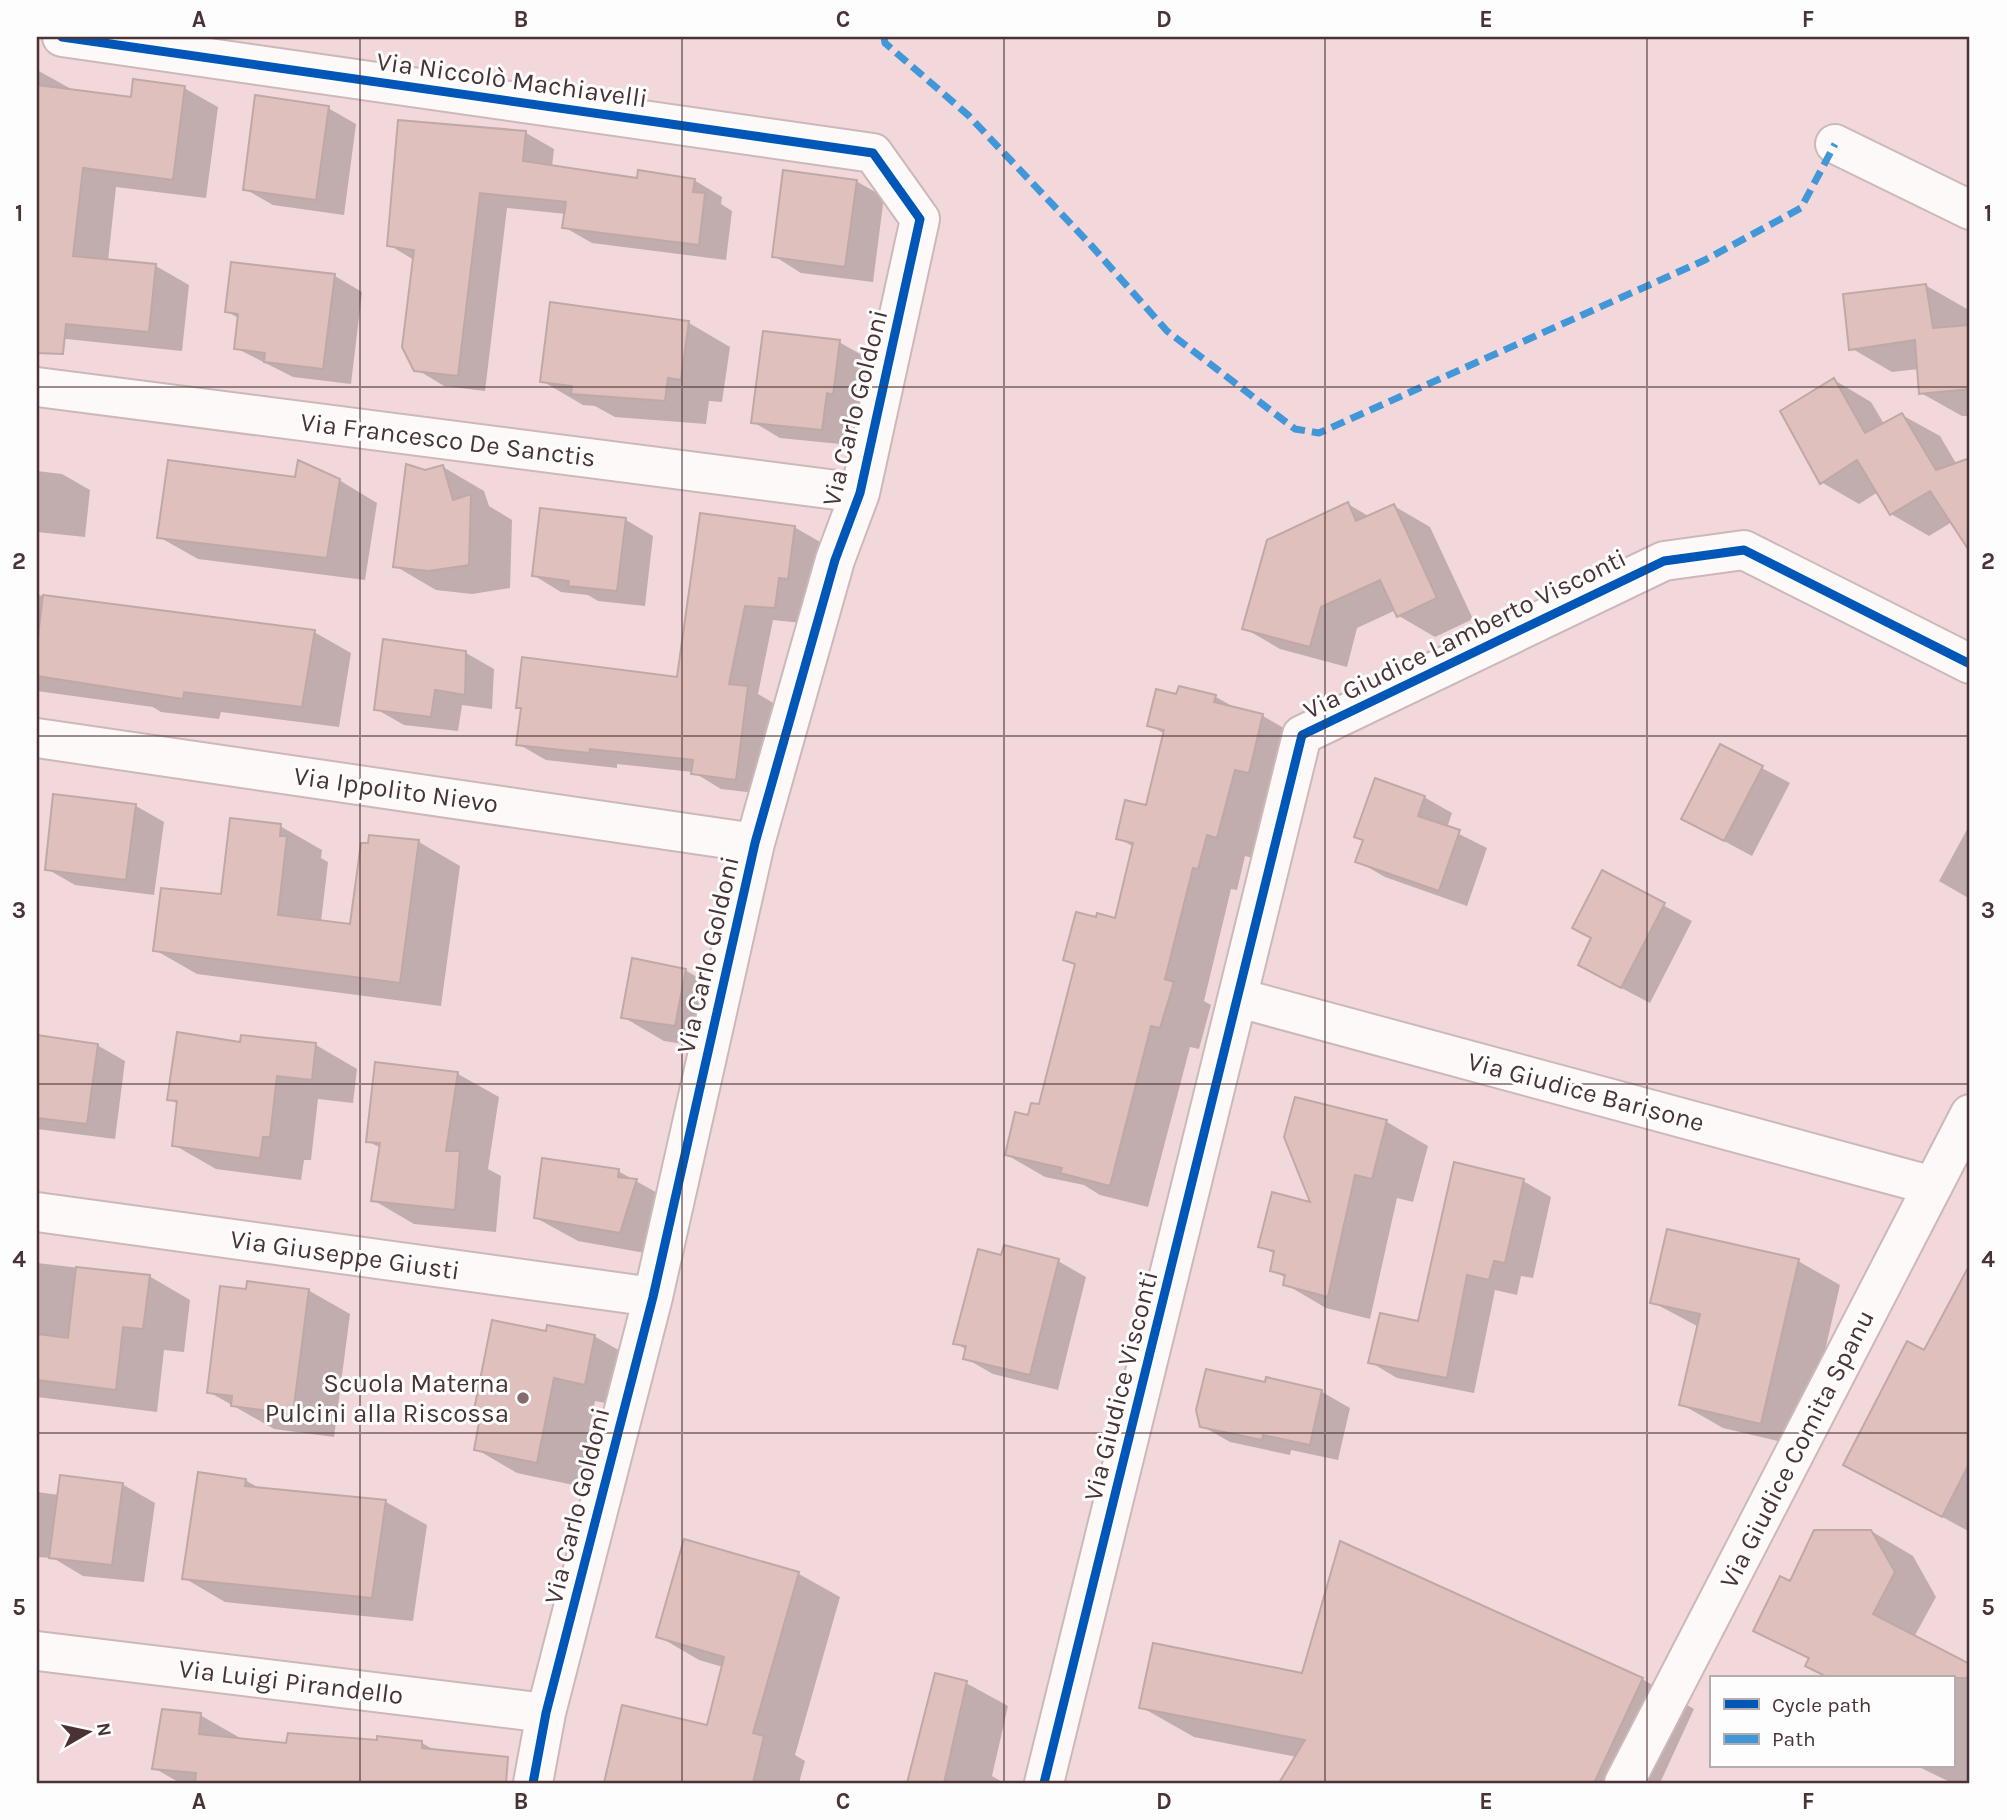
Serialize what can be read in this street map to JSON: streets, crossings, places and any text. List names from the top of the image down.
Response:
{
  "streets": {
    "street": [
      "Via Niccolò Machiavelli",
      "Via Carlo Goldoni",
      "Via Francesco De Sanctis",
      "Via Giudice Lamberto Visconti",
      "Via Ippolito Nievo",
      "Via Giudice Barisone",
      "Via Giuseppe Giusti",
      "Via Giudice Visconti",
      "Via Giudice Comita Spanu",
      "Via Luigi Pirandello"
    ]
  },
  "crossings": [
    ["Via Niccolò Machiavelli", "Via Carlo Goldoni"],
    ["Via Carlo Goldoni", "Via Francesco De Sanctis"],
    ["Via Carlo Goldoni", "Via Ippolito Nievo"],
    ["Via Carlo Goldoni", "Via Giuseppe Giusti"],
    ["Via Carlo Goldoni", "Via Luigi Pirandello"],
    ["Via Giudice Lamberto Visconti", "Via Giudice Barisone"],
    ["Via Giudice Lamberto Visconti", "Via Giudice Visconti"],
    ["Via Giudice Barisone", "Via Giudice Visconti"],
    ["Via Giudice Barisone", "Via Giudice Comita Spanu"]
  ],
  "places": ["Scuola Materna Pulcini alla Riscossa"],
  "legend": ["Cycle path", "Path"],
  "north": "right",
  "grid": {
    "columns": [
      "A",
      "B",
      "C",
      "D",
      "E",
      "F"
    ],
    "rows": [
      "1",
      "2",
      "3",
      "4",
      "5"
    ]
  }
}
